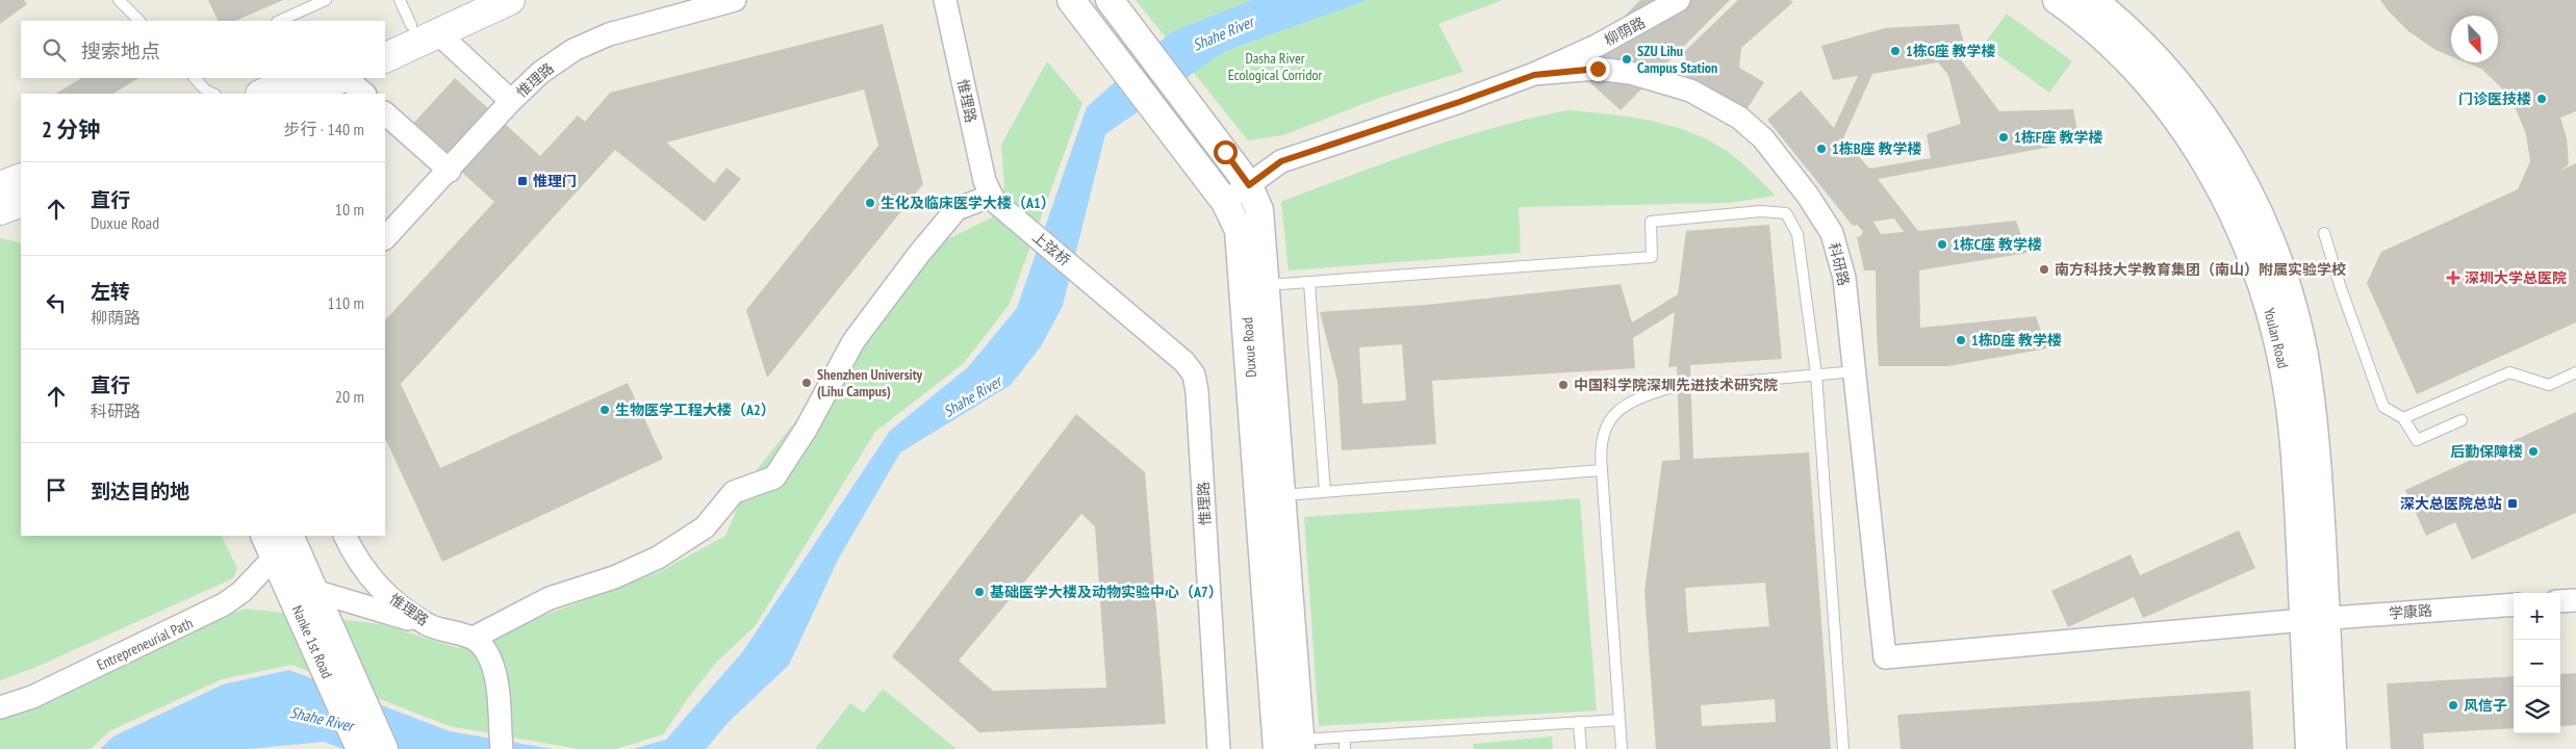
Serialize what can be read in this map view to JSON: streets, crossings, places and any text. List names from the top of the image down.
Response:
{
  "streets": {
    "street": [
      "柳荫路",
      "惟理路",
      "上弦桥",
      "科研路",
      "Youlan Road",
      "Duxue Road",
      "学康路",
      "Nanke 1st Road",
      "Entrepreneurial Path"
    ]
  },
  "crossings": [
    ["柳荫路", "科研路"],
    ["柳荫路", "Duxue Road"],
    ["惟理路", "上弦桥"],
    ["科研路", "学康路"],
    ["Youlan Road", "学康路"],
    ["Nanke 1st Road", "Entrepreneurial Path"]
  ],
  "water": ["Shahe River"],
  "parks": ["Dasha River Ecological Corridor"],
  "places": {
    "other": [
      "1栋G座 教学楼",
      "SZU Lihu Campus Station",
      "门诊医技楼",
      "1栋F座 教学楼",
      "1栋B座 教学楼",
      "生化及临床医学大楼（A1）",
      "1栋C座 教学楼",
      "南方科技大学教育集团（南山）附属实验学校",
      "1栋D座 教学楼",
      "Shenzhen University (Lihu Campus)",
      "中国科学院深圳先进技术研究院",
      "生物医学工程大楼（A2）",
      "后勤保障楼",
      "基础医学大楼及动物实验中心（A7）",
      "风信子"
    ],
    "transit": ["惟理门", "深大总医院总站"],
    "health": ["深圳大学总医院"]
  },
  "north": "bottom right",
  "page": {
    "search": "搜索地点",
    "heading": ["2 分钟", "步行 · 140 m"],
    "list": [
      ["直行", "Duxue Road", "10 m"],
      ["左转", "柳荫路", "110 m"],
      ["直行", "科研路", "20 m"],
      "到达目的地"
    ],
    "map_buttons": ["+", "−"]
  }
}
